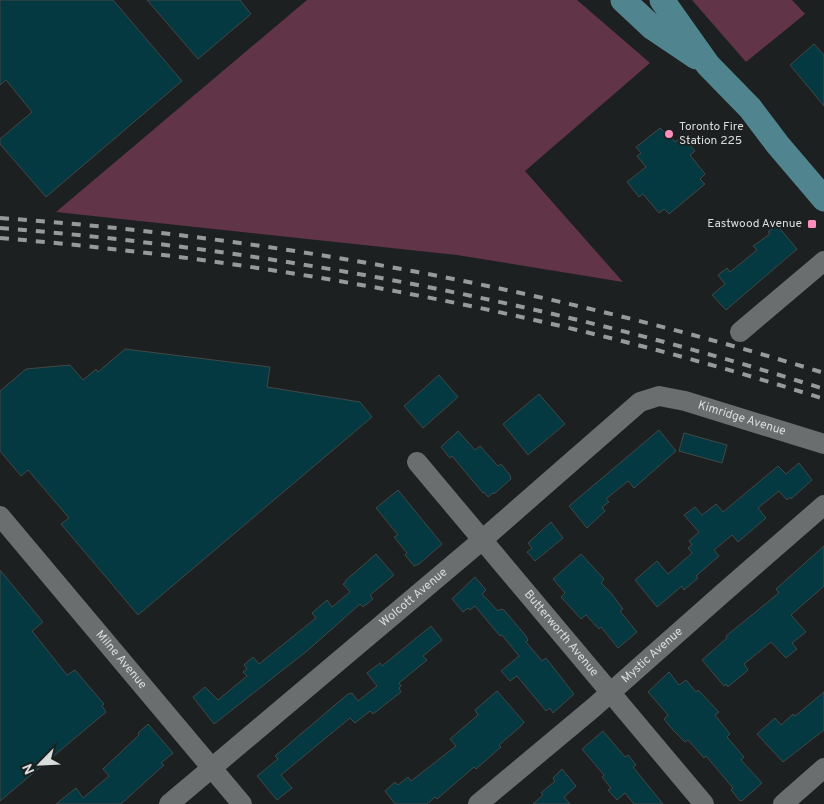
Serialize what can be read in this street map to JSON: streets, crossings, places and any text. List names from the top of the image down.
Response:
{
  "streets": {
    "street": [
      "Kimridge Avenue",
      "Wolcott Avenue",
      "Butterworth Avenue",
      "Mystic Avenue",
      "Milne Avenue"
    ]
  },
  "crossings": [
    ["Kimridge Avenue", "Wolcott Avenue"],
    ["Wolcott Avenue", "Butterworth Avenue"],
    ["Wolcott Avenue", "Milne Avenue"],
    ["Butterworth Avenue", "Mystic Avenue"]
  ],
  "places": {
    "other": ["Toronto Fire Station 225"],
    "transit": ["Eastwood Avenue"]
  },
  "north": "bottom left"
}
